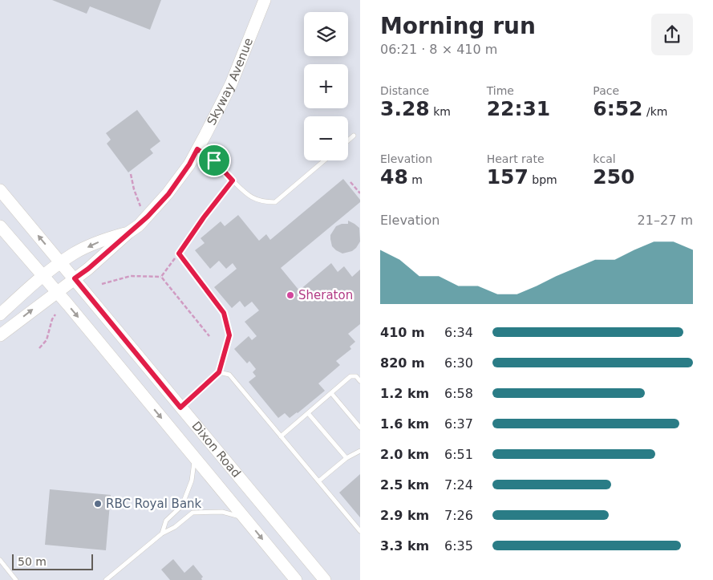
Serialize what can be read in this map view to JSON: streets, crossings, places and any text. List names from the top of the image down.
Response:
{
  "streets": {
    "main road": ["Skyway Avenue", "Dixon Road"]
  },
  "crossings": [
    ["Skyway Avenue", "Dixon Road"]
  ],
  "places": ["Sheraton", "RBC Royal Bank"],
  "scale_bar": "50 m",
  "page": {
    "heading": ["Morning run", "06:21 · 8 × 410 m"],
    "map_buttons": ["+", "−"],
    "stats": [
      ["Distance", "3.28 km"],
      ["Time", "22:31"],
      ["Pace", "6:52 /km"],
      ["Elevation", "48 m"],
      ["Heart rate", "157 bpm"],
      ["kcal", "250"]
    ],
    "chart": ["Elevation", "21–27 m"],
    "list": [
      {
        "name": "410 m",
        "note": "6:34"
      },
      {
        "name": "820 m",
        "note": "6:30"
      },
      {
        "name": "1.2 km",
        "note": "6:58"
      },
      {
        "name": "1.6 km",
        "note": "6:37"
      },
      {
        "name": "2.0 km",
        "note": "6:51"
      },
      {
        "name": "2.5 km",
        "note": "7:24"
      },
      {
        "name": "2.9 km",
        "note": "7:26"
      },
      {
        "name": "3.3 km",
        "note": "6:35"
      }
    ],
    "scale": "50 m"
  }
}
